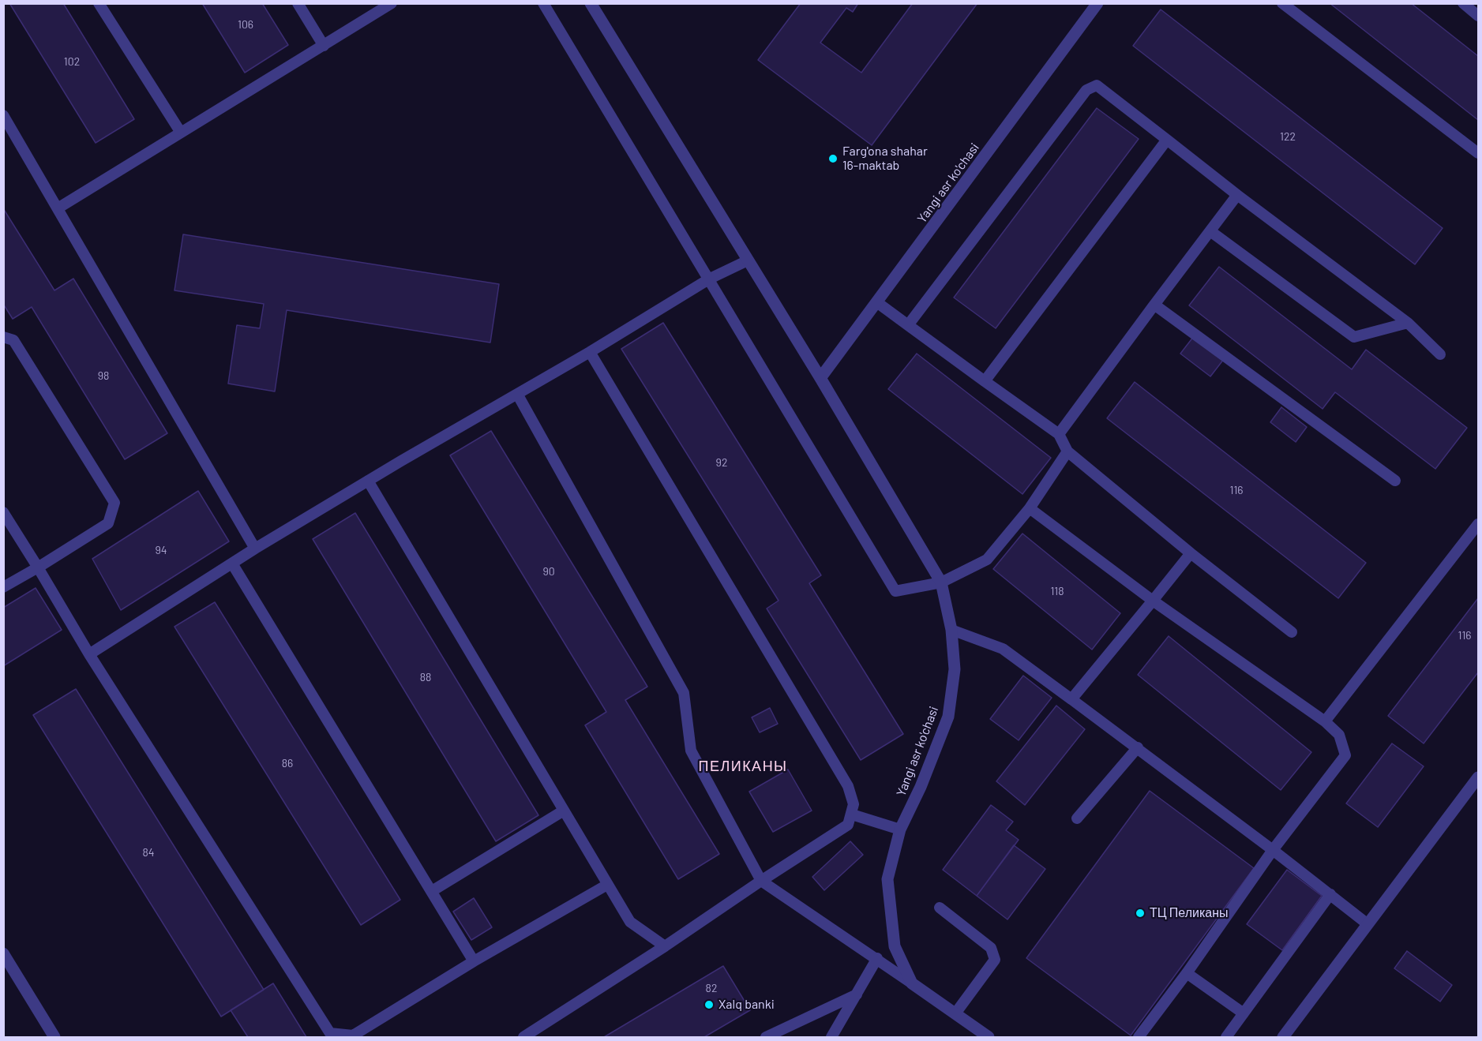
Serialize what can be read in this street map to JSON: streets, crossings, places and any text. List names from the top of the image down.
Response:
{
  "streets": {
    "street": ["Yangi asr ko'chasi"]
  },
  "districts": ["ПЕЛИКАНЫ"],
  "places": ["Farg'ona shahar 16-maktab", "ТЦ Пеликаны", "Xalq banki"],
  "house_numbers": [
    "106",
    "102",
    "122",
    "98",
    "92",
    "116",
    "94",
    "90",
    "118",
    "116",
    "88",
    "86",
    "84",
    "82"
  ]
}
